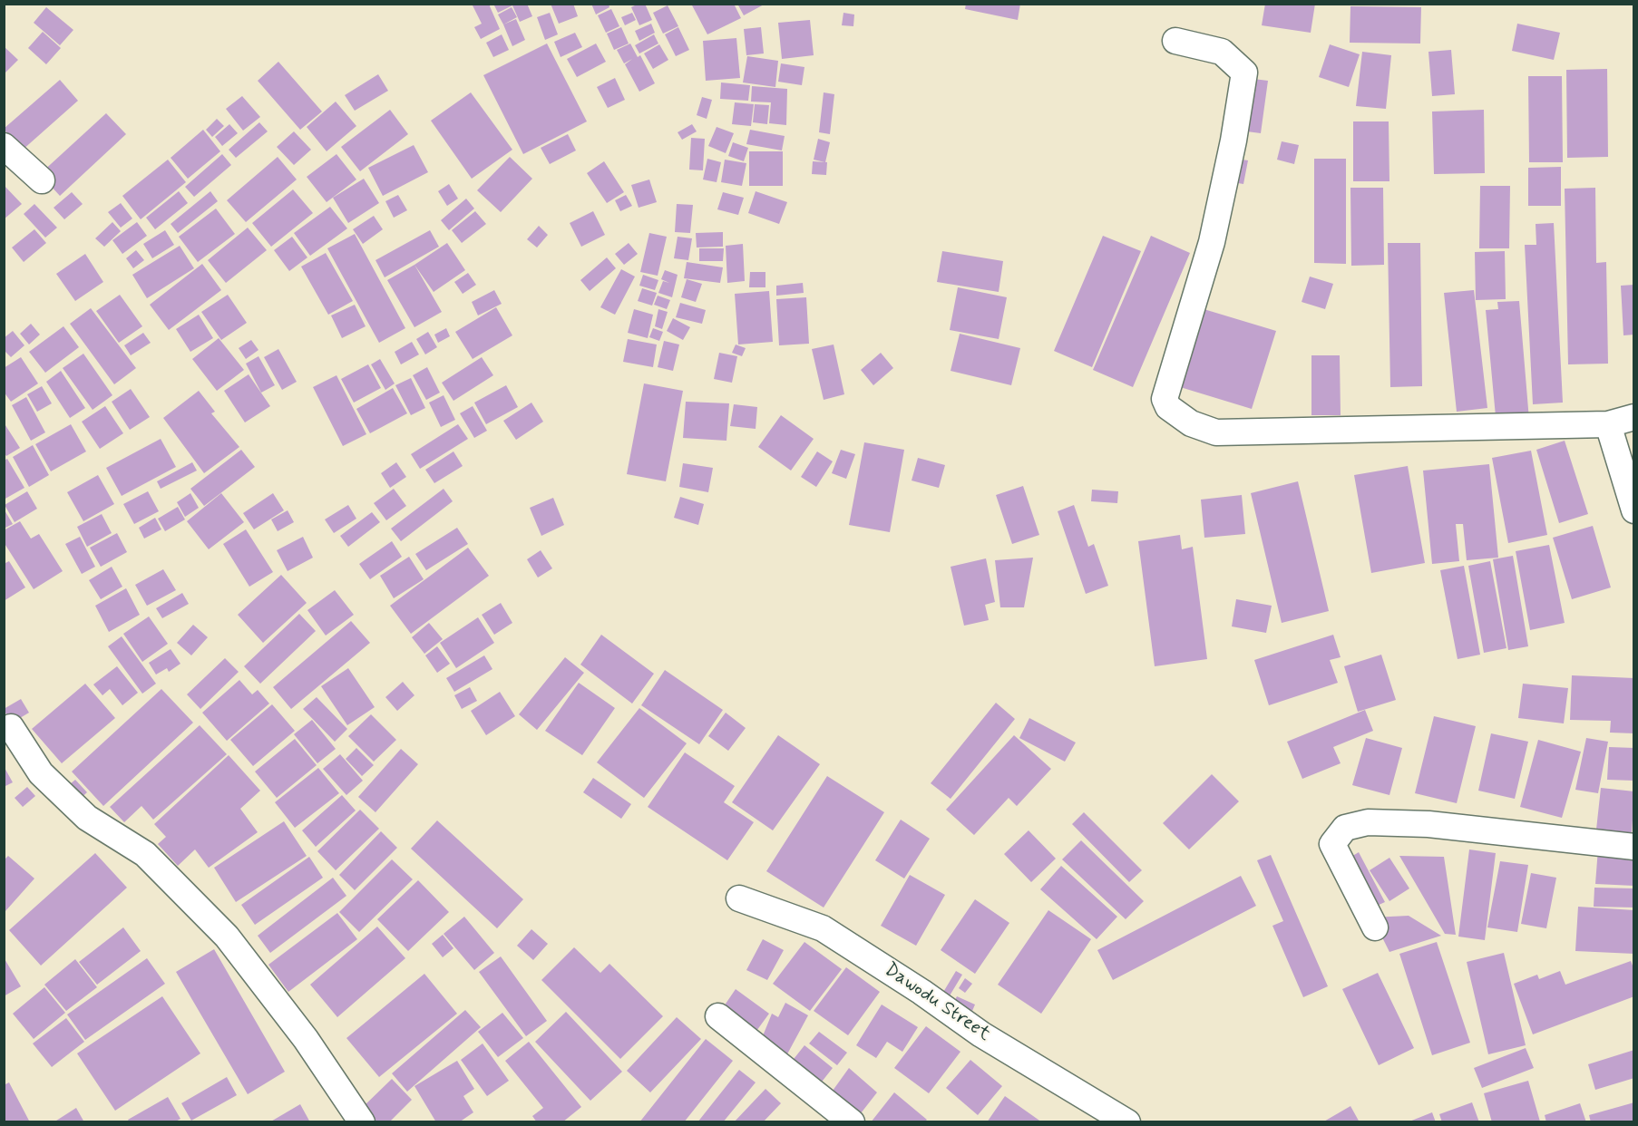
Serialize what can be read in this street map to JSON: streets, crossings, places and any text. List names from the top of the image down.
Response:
{
  "streets": {
    "street": ["Dawodu Street"]
  }
}
